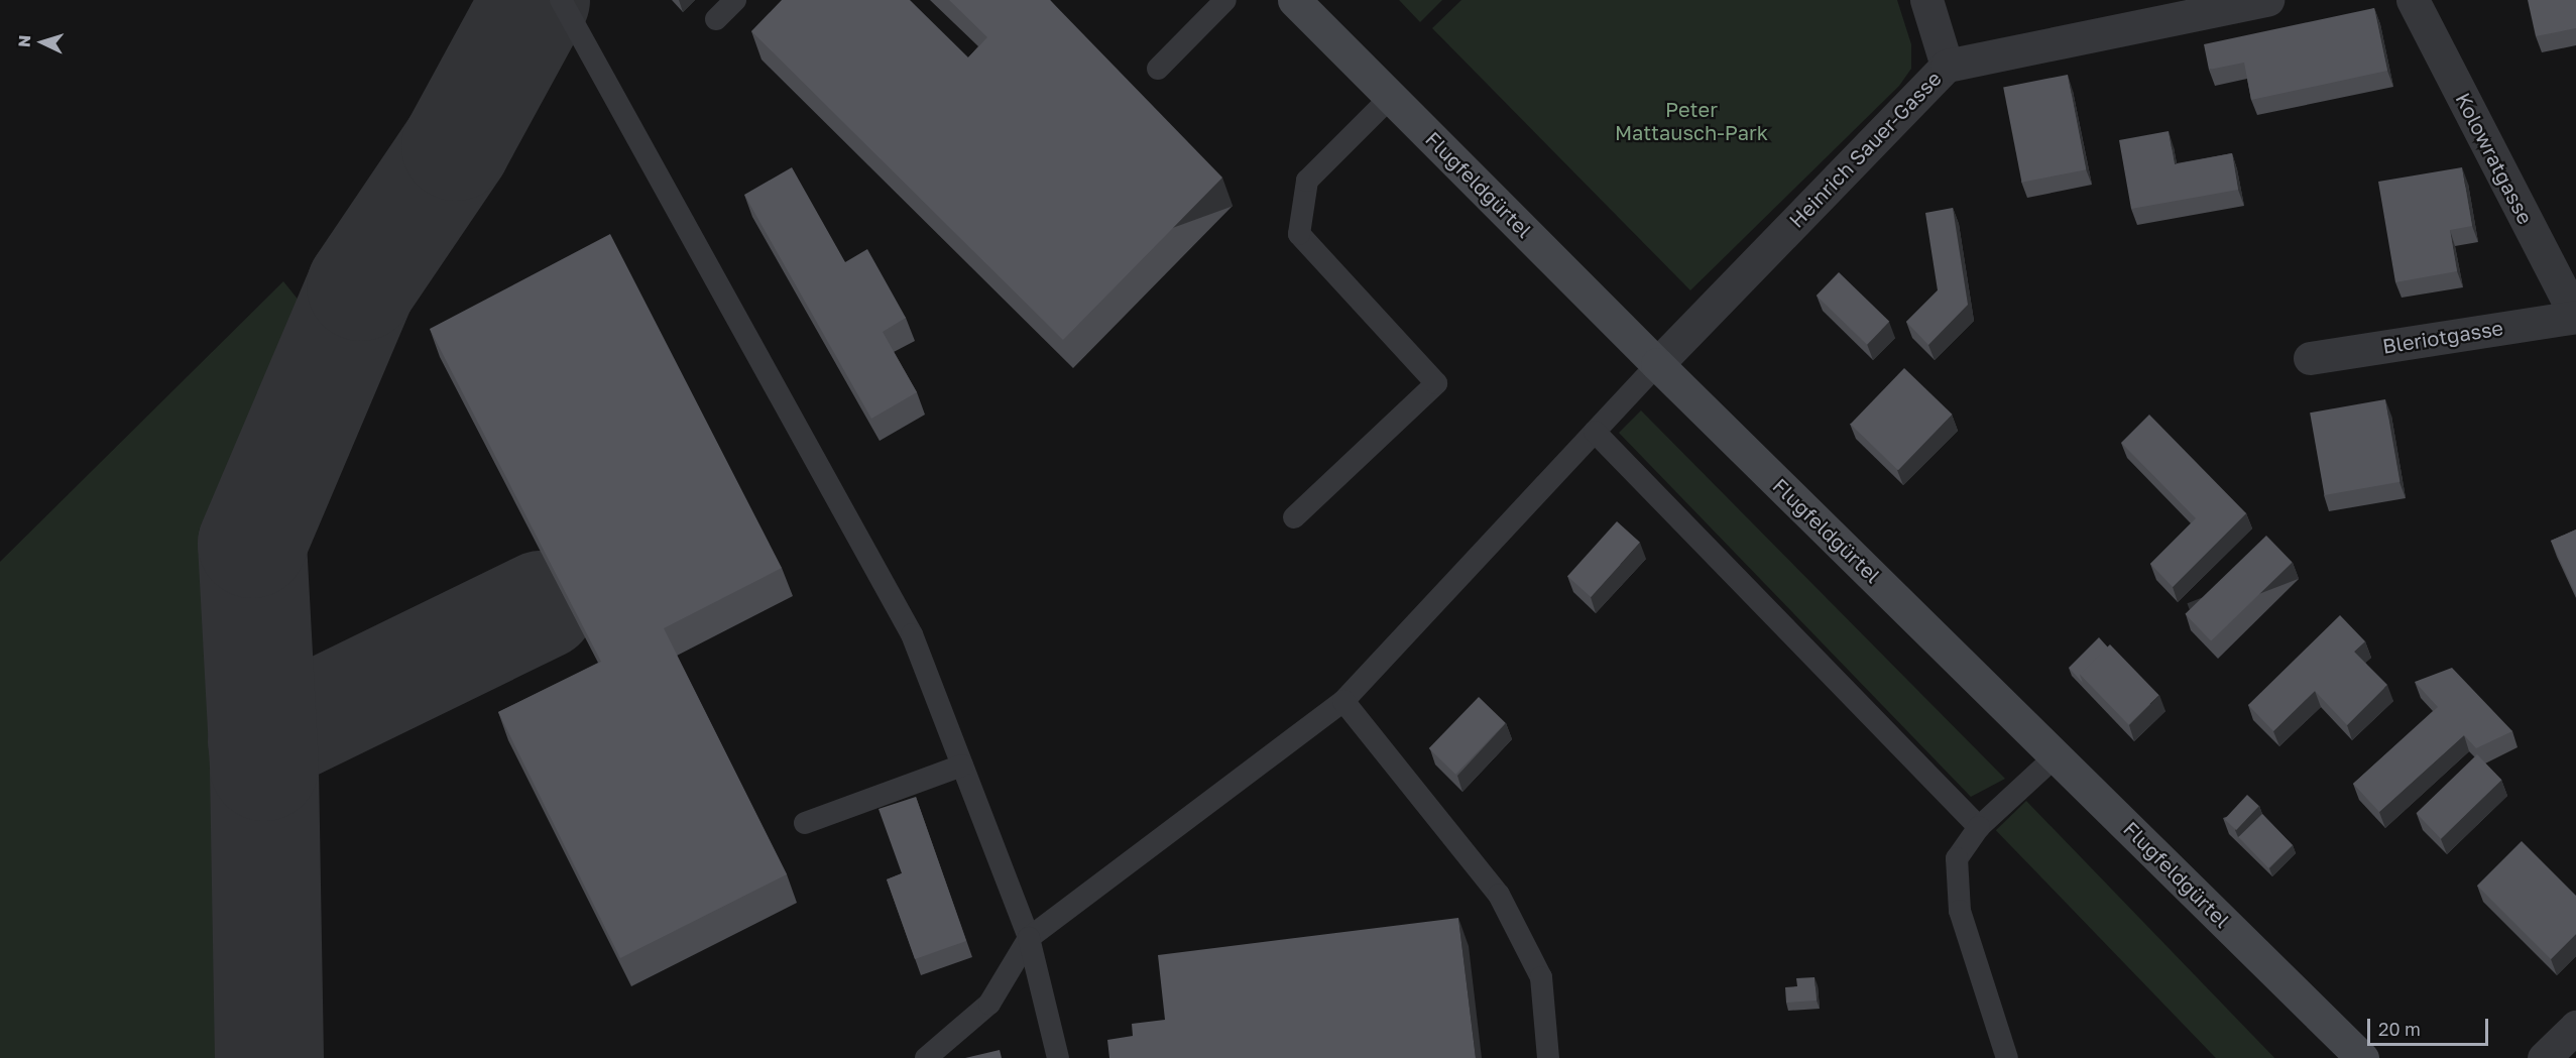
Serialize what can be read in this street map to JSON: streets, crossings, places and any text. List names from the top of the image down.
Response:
{
  "streets": {
    "street": [
      "Heinrich Sauer-Gasse",
      "Kolowratgasse",
      "Flugfeldgürtel",
      "Bleriotgasse"
    ]
  },
  "crossings": [
    ["Heinrich Sauer-Gasse", "Flugfeldgürtel"],
    ["Kolowratgasse", "Bleriotgasse"]
  ],
  "parks": ["Peter Mattausch-Park"],
  "scale_bar": "20 m",
  "north": "left"
}
